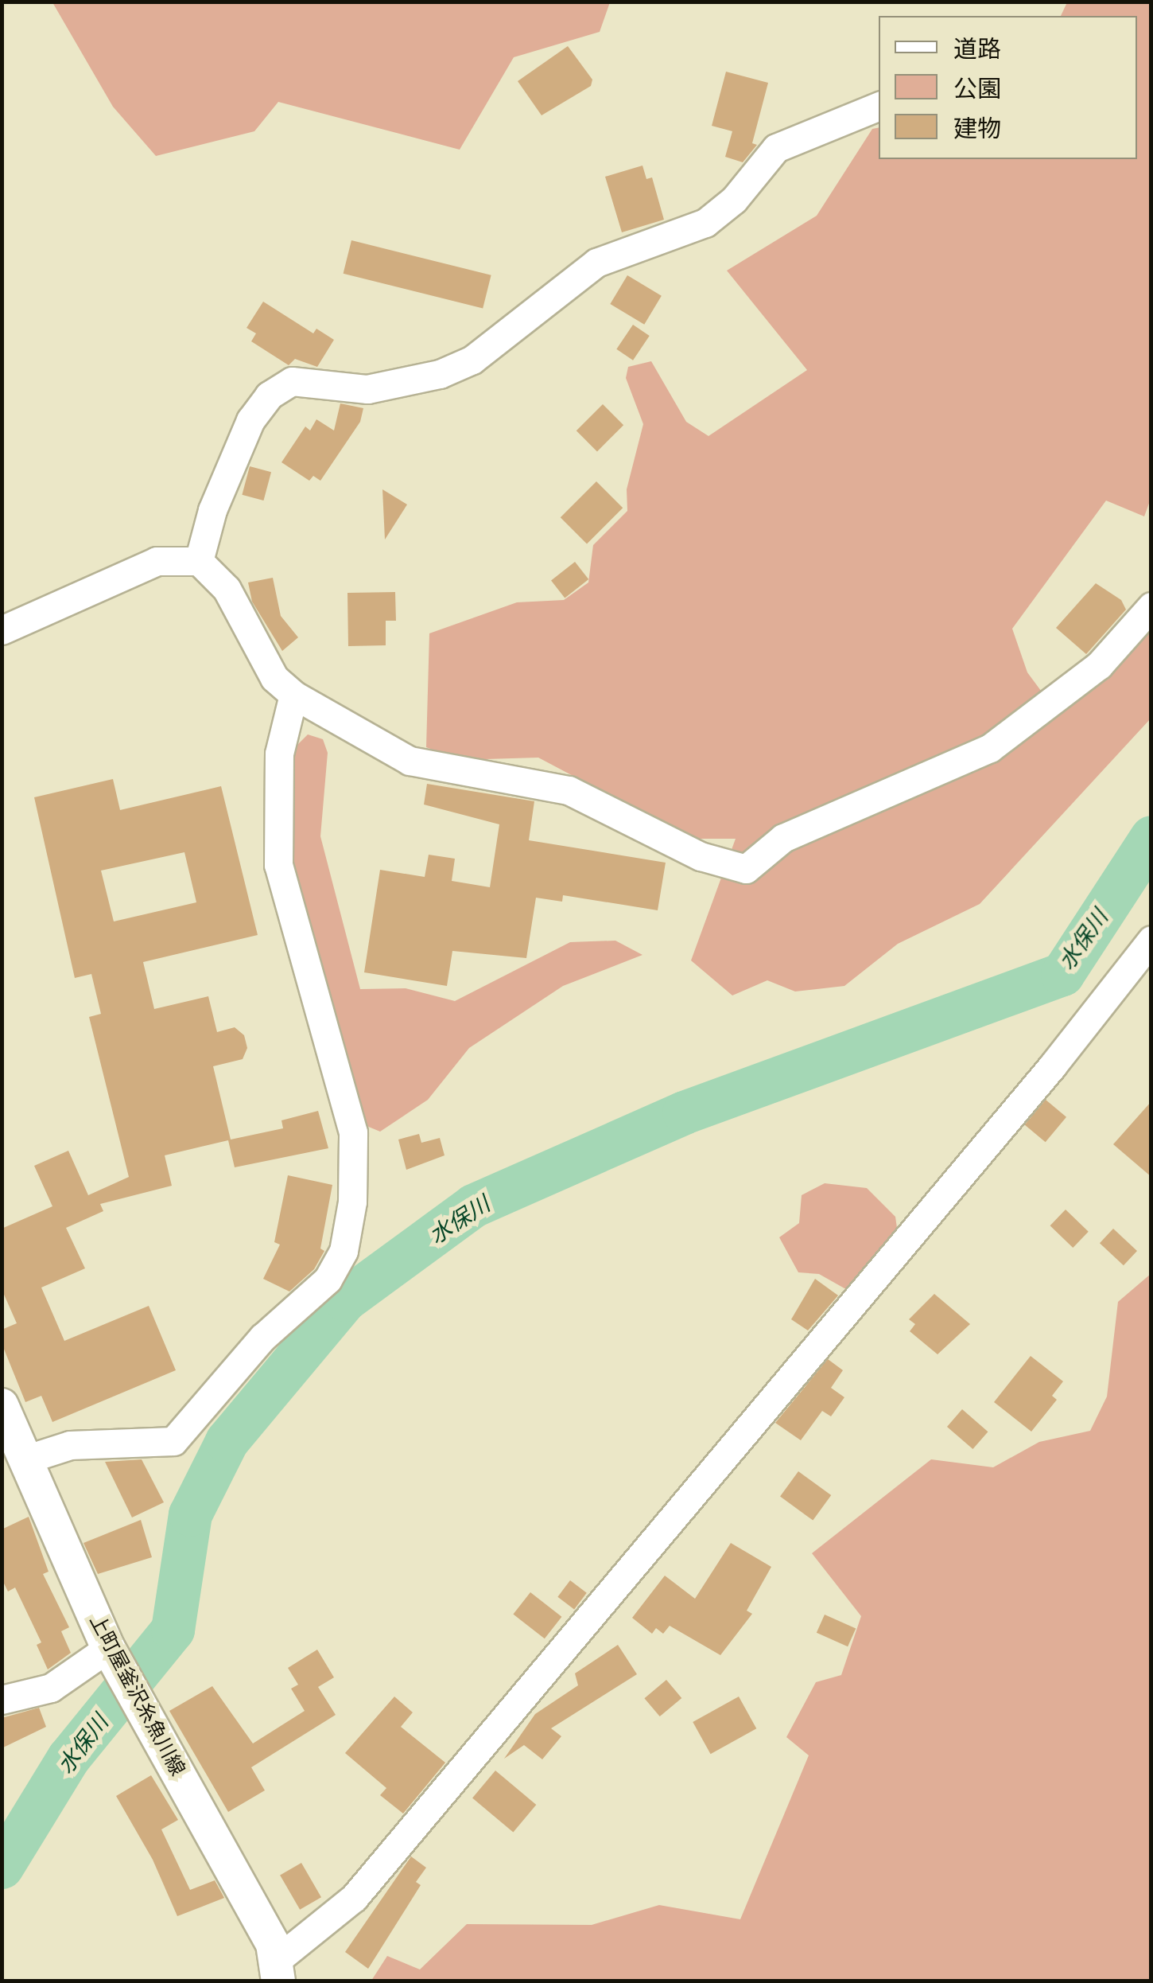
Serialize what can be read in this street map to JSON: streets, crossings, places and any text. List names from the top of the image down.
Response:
{
  "streets": {
    "main road": ["上町屋釜沢糸魚川線"]
  },
  "water": ["水保川"],
  "legend": ["道路", "公園", "建物"]
}
